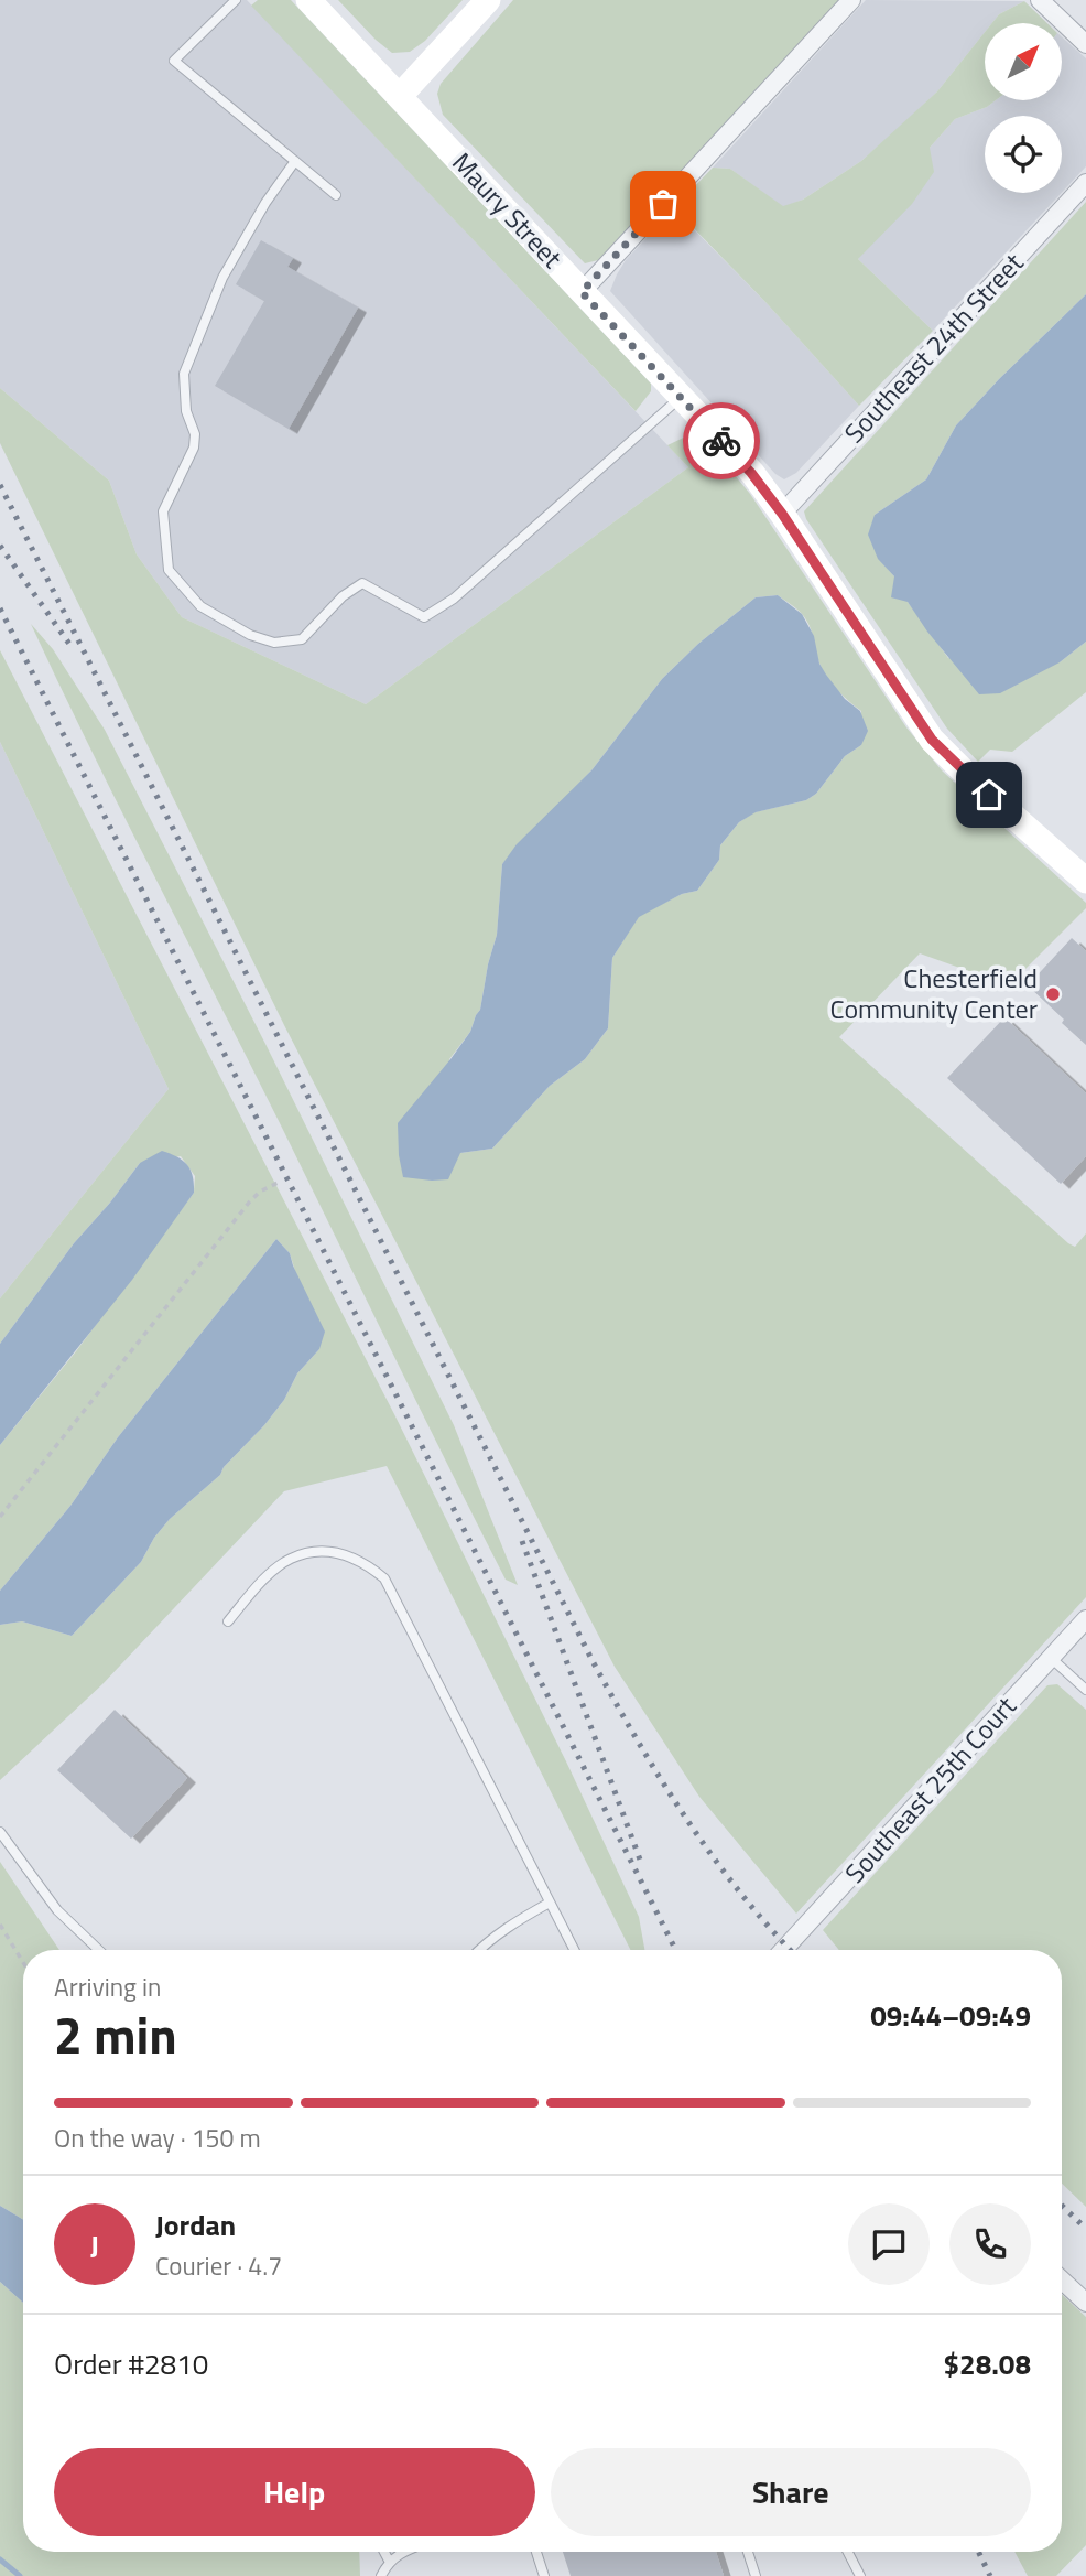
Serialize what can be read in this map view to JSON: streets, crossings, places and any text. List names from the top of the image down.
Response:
{
  "streets": {
    "main road": ["Maury Street"],
    "street": ["Southeast 24th Street", "Southeast 25th Court"]
  },
  "crossings": [
    ["Maury Street", "Southeast 24th Street"]
  ],
  "places": ["Chesterfield Community Center"],
  "north": "top right",
  "page": {
    "heading": ["2 min", "Arriving in", "09:44–09:49"],
    "panel": [
      "Jordan",
      "Courier · 4.7",
      "Order #2810",
      "$28.08"
    ],
    "bar": "On the way · 150 m",
    "round": "J",
    "buttons": ["Help", "Share"]
  }
}
